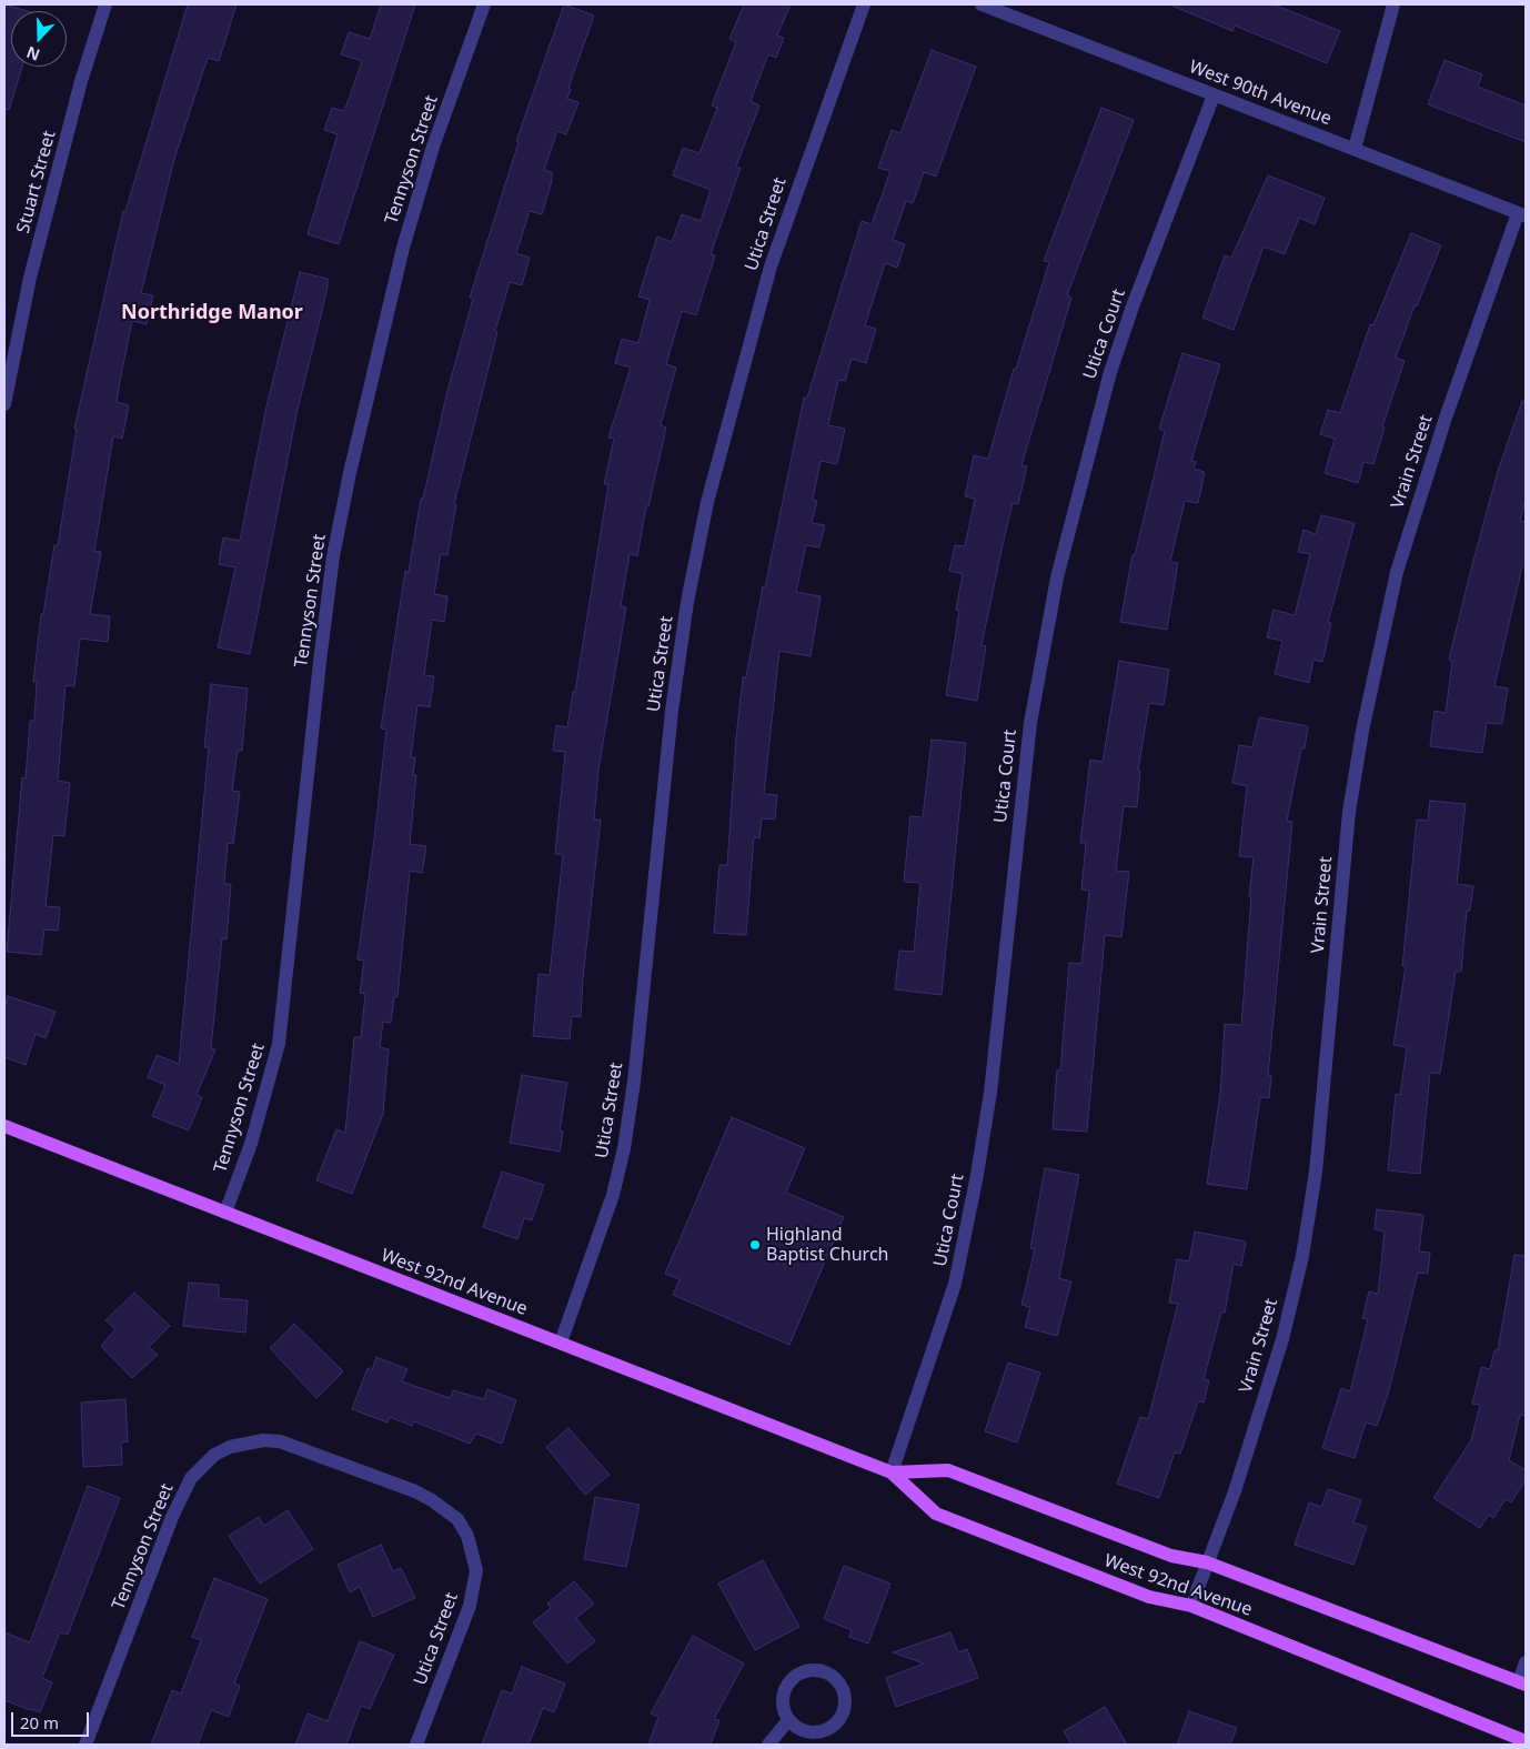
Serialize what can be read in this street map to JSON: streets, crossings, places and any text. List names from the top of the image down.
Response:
{
  "streets": {
    "main road": ["West 92nd Avenue"],
    "street": [
      "West 90th Avenue",
      "Tennyson Street",
      "Stuart Street",
      "Utica Street",
      "Utica Court",
      "Vrain Street"
    ]
  },
  "crossings": [
    ["West 90th Avenue", "Utica Court"],
    ["West 90th Avenue", "Vrain Street"],
    ["Tennyson Street", "Utica Street"],
    ["Tennyson Street", "West 92nd Avenue"],
    ["Utica Street", "West 92nd Avenue"],
    ["Utica Court", "West 92nd Avenue"],
    ["Vrain Street", "West 92nd Avenue"]
  ],
  "districts": ["Northridge Manor"],
  "places": ["Highland Baptist Church"],
  "scale_bar": "20 m",
  "north": "bottom"
}
